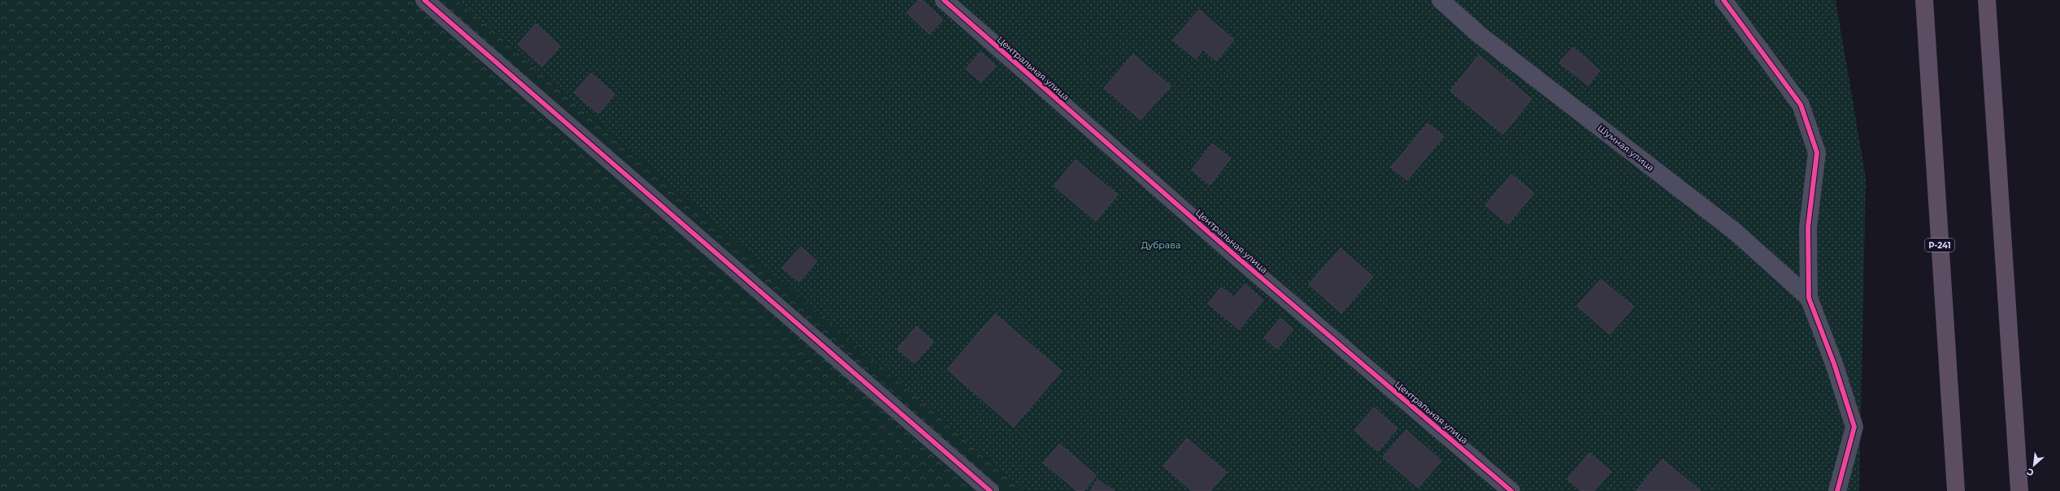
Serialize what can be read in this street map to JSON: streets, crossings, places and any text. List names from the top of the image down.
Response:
{
  "streets": {
    "highway": ["Р-241"],
    "street": ["Центральная улица", "Шумная улица"]
  },
  "parks": ["Дубрава"],
  "north": "bottom left"
}
